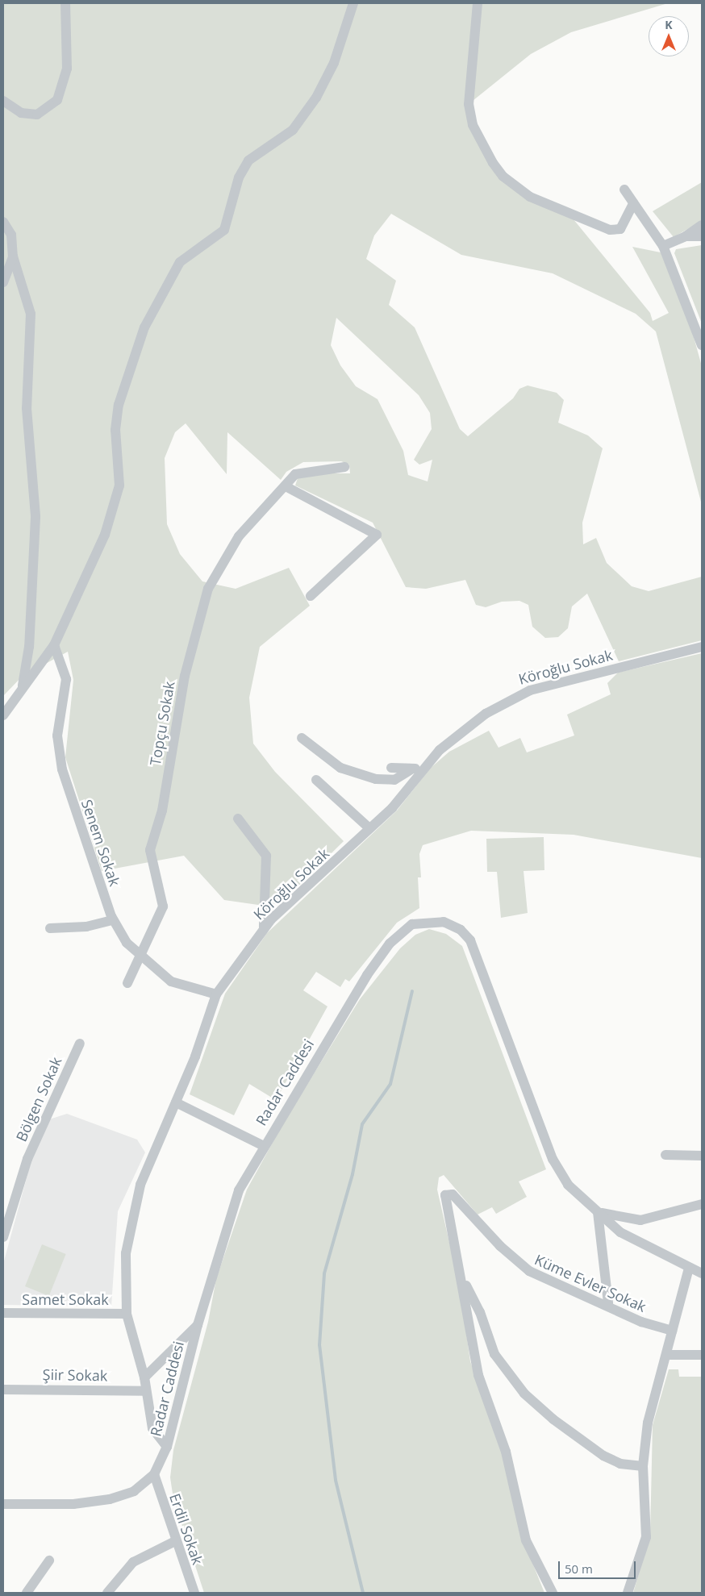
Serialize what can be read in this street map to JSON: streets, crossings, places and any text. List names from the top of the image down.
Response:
{
  "streets": {
    "street": [
      "Köroğlu Sokak",
      "Topçu Sokak",
      "Senem Sokak",
      "Radar Caddesi",
      "Bölgen Sokak",
      "Küme Evler Sokak",
      "Samet Sokak",
      "Şiir Sokak",
      "Erdil Sokak"
    ]
  },
  "crossings": [
    ["Köroğlu Sokak", "Senem Sokak"],
    ["Köroğlu Sokak", "Radar Caddesi"],
    ["Köroğlu Sokak", "Samet Sokak"],
    ["Köroğlu Sokak", "Şiir Sokak"],
    ["Topçu Sokak", "Senem Sokak"],
    ["Radar Caddesi", "Erdil Sokak"]
  ],
  "scale_bar": "50 m",
  "north": "top"
}
